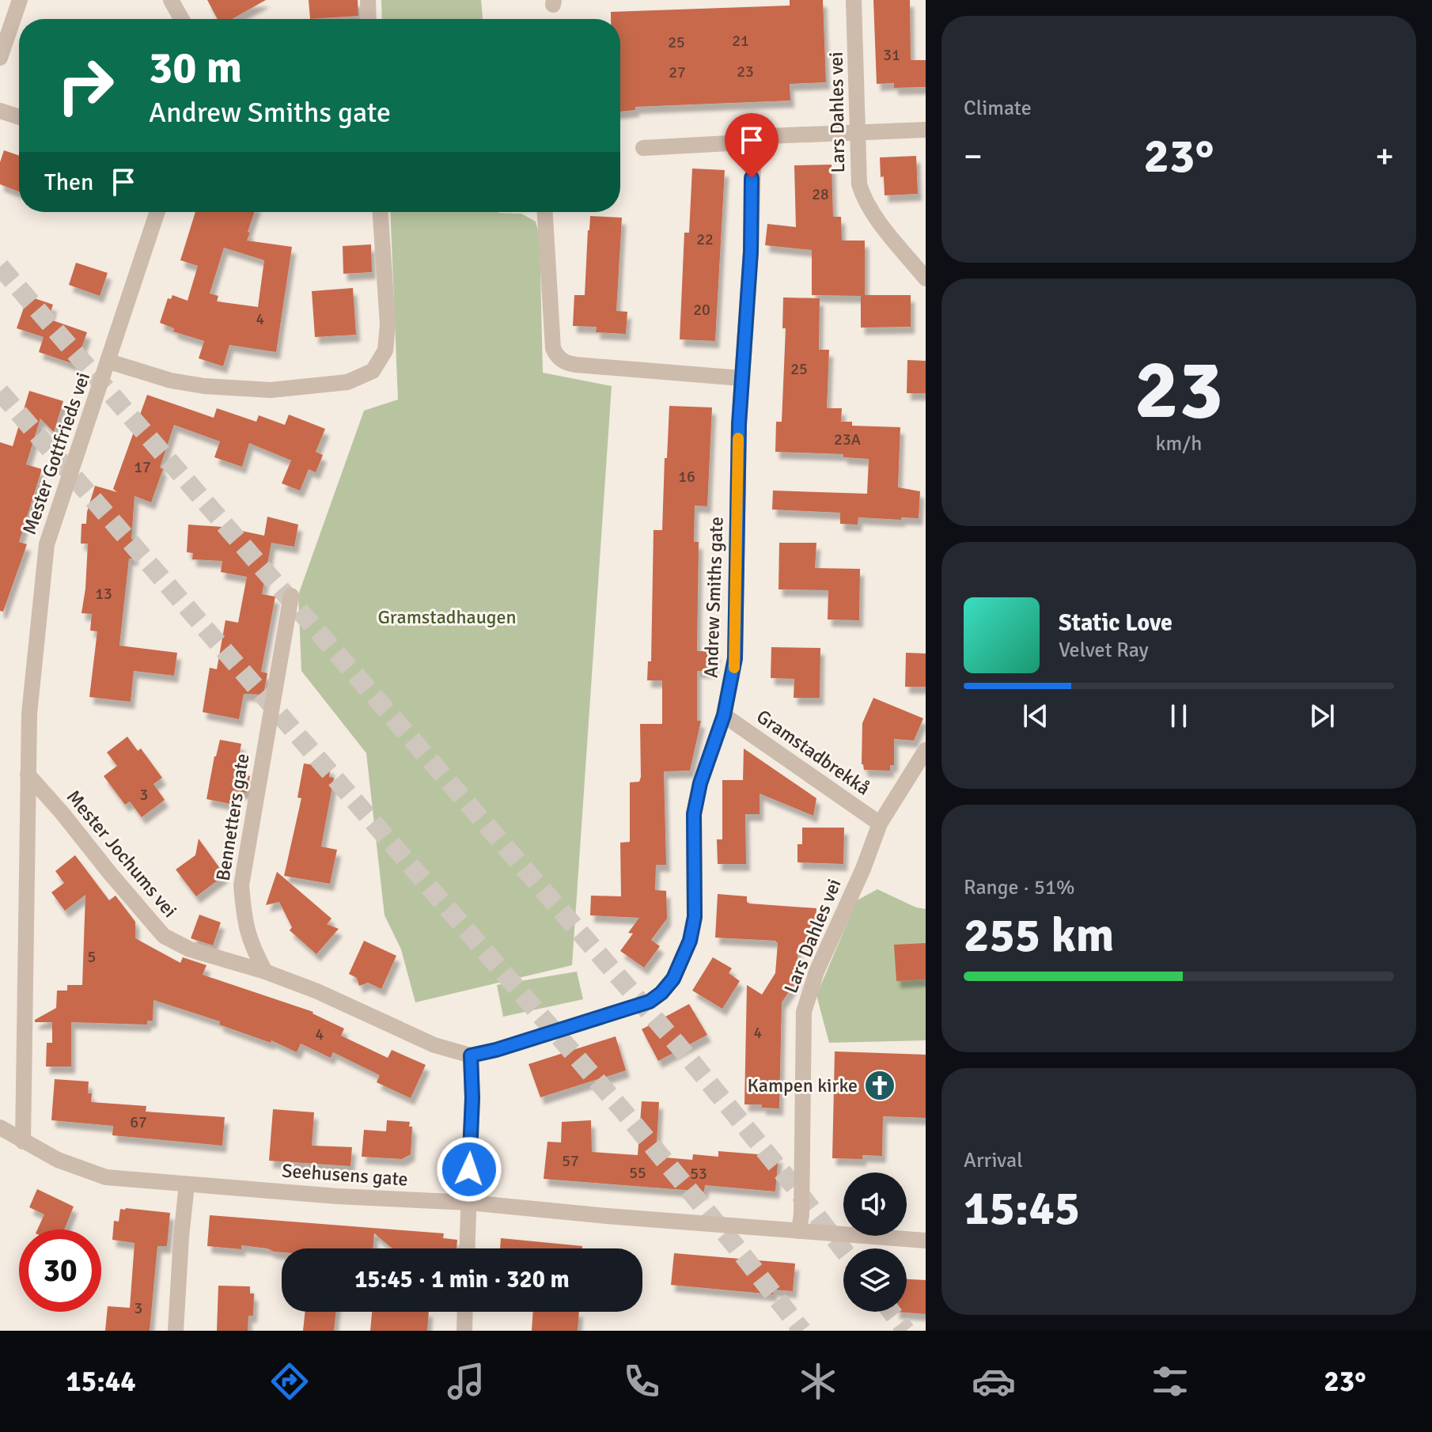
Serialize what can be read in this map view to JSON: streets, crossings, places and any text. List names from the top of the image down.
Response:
{
  "streets": {
    "street": [
      "Lars Dahles vei",
      "Mester Gottfrieds vei",
      "Andrew Smiths gate",
      "Gramstadbrekkå",
      "Bennetters gate",
      "Mester Jochums vei",
      "Seehusens gate"
    ]
  },
  "crossings": [
    ["Lars Dahles vei", "Gramstadbrekkå"],
    ["Lars Dahles vei", "Seehusens gate"],
    ["Mester Gottfrieds vei", "Mester Jochums vei"],
    ["Mester Gottfrieds vei", "Seehusens gate"],
    ["Andrew Smiths gate", "Gramstadbrekkå"],
    ["Bennetters gate", "Mester Jochums vei"]
  ],
  "parks": ["Gramstadhaugen"],
  "places": {
    "church": ["Kampen kirke"]
  },
  "house_numbers": [
    "21",
    "25",
    "31",
    "23",
    "27",
    "28",
    "22",
    "20",
    "4",
    "25",
    "23A",
    "17",
    "16",
    "13",
    "3",
    "5",
    "4",
    "4",
    "67",
    "57",
    "55",
    "53",
    "3"
  ],
  "page": {
    "tile": [
      "Climate",
      ["23", "km/h"],
      ["Range · 51%", "255 km"],
      ["Arrival", "15:45"]
    ],
    "turn": ["30 m", "Andrew Smiths gate"],
    "heat": ["−", "23°", "+"],
    "then": "Then",
    "song": ["Static Love", "Velvet Ray"],
    "limit": "30",
    "trip": "15:45 · 1 min · 320 m",
    "tabs": ["15:44", "23°"]
  }
}
